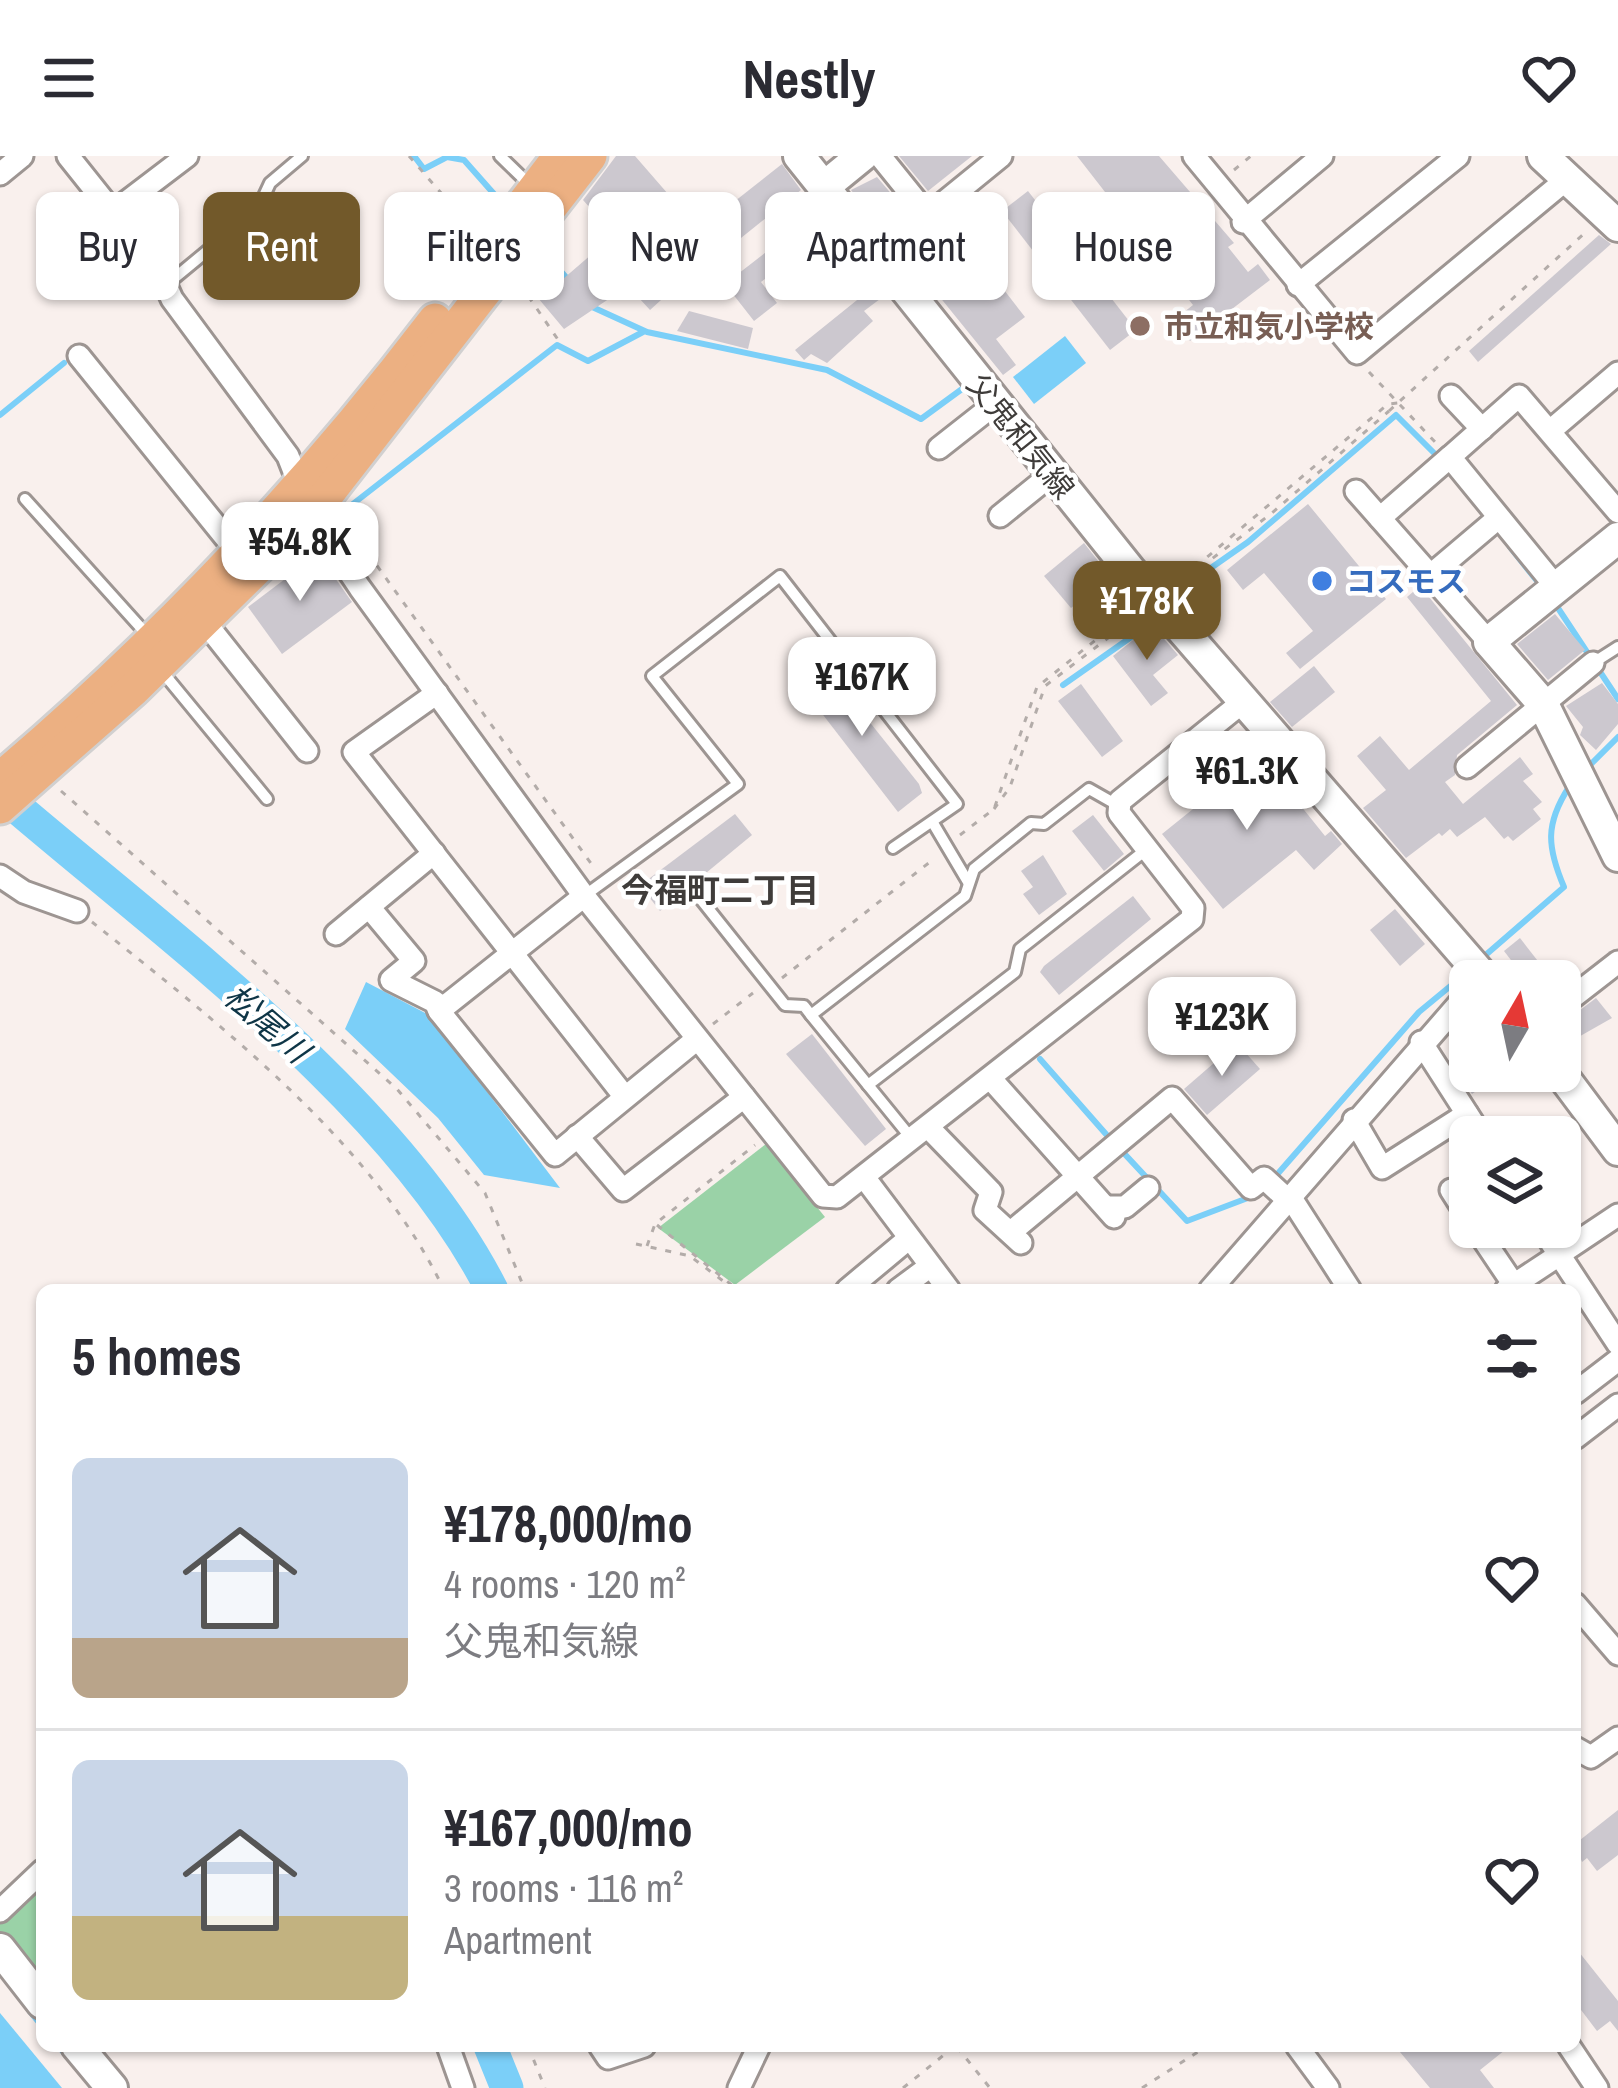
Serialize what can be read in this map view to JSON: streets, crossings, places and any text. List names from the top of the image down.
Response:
{
  "streets": {
    "main road": ["父鬼和気線"]
  },
  "districts": ["今福町二丁目"],
  "water": ["松尾川"],
  "places": ["市立和気小学校", "コスモス"],
  "north": "top",
  "page": {
    "header": "Nestly",
    "chip": [
      "Buy",
      "Rent",
      "Filters",
      "New",
      "Apartment",
      "House"
    ],
    "price": [
      "¥54.8K",
      "¥178K",
      "¥167K",
      "¥61.3K",
      "¥123K"
    ],
    "heading": "5 homes",
    "list": [
      {
        "name": "¥178,000/mo",
        "note": "4 rooms · 120 m² · 父鬼和気線"
      },
      {
        "name": "¥167,000/mo",
        "note": "3 rooms · 116 m² · Apartment"
      }
    ]
  }
}
